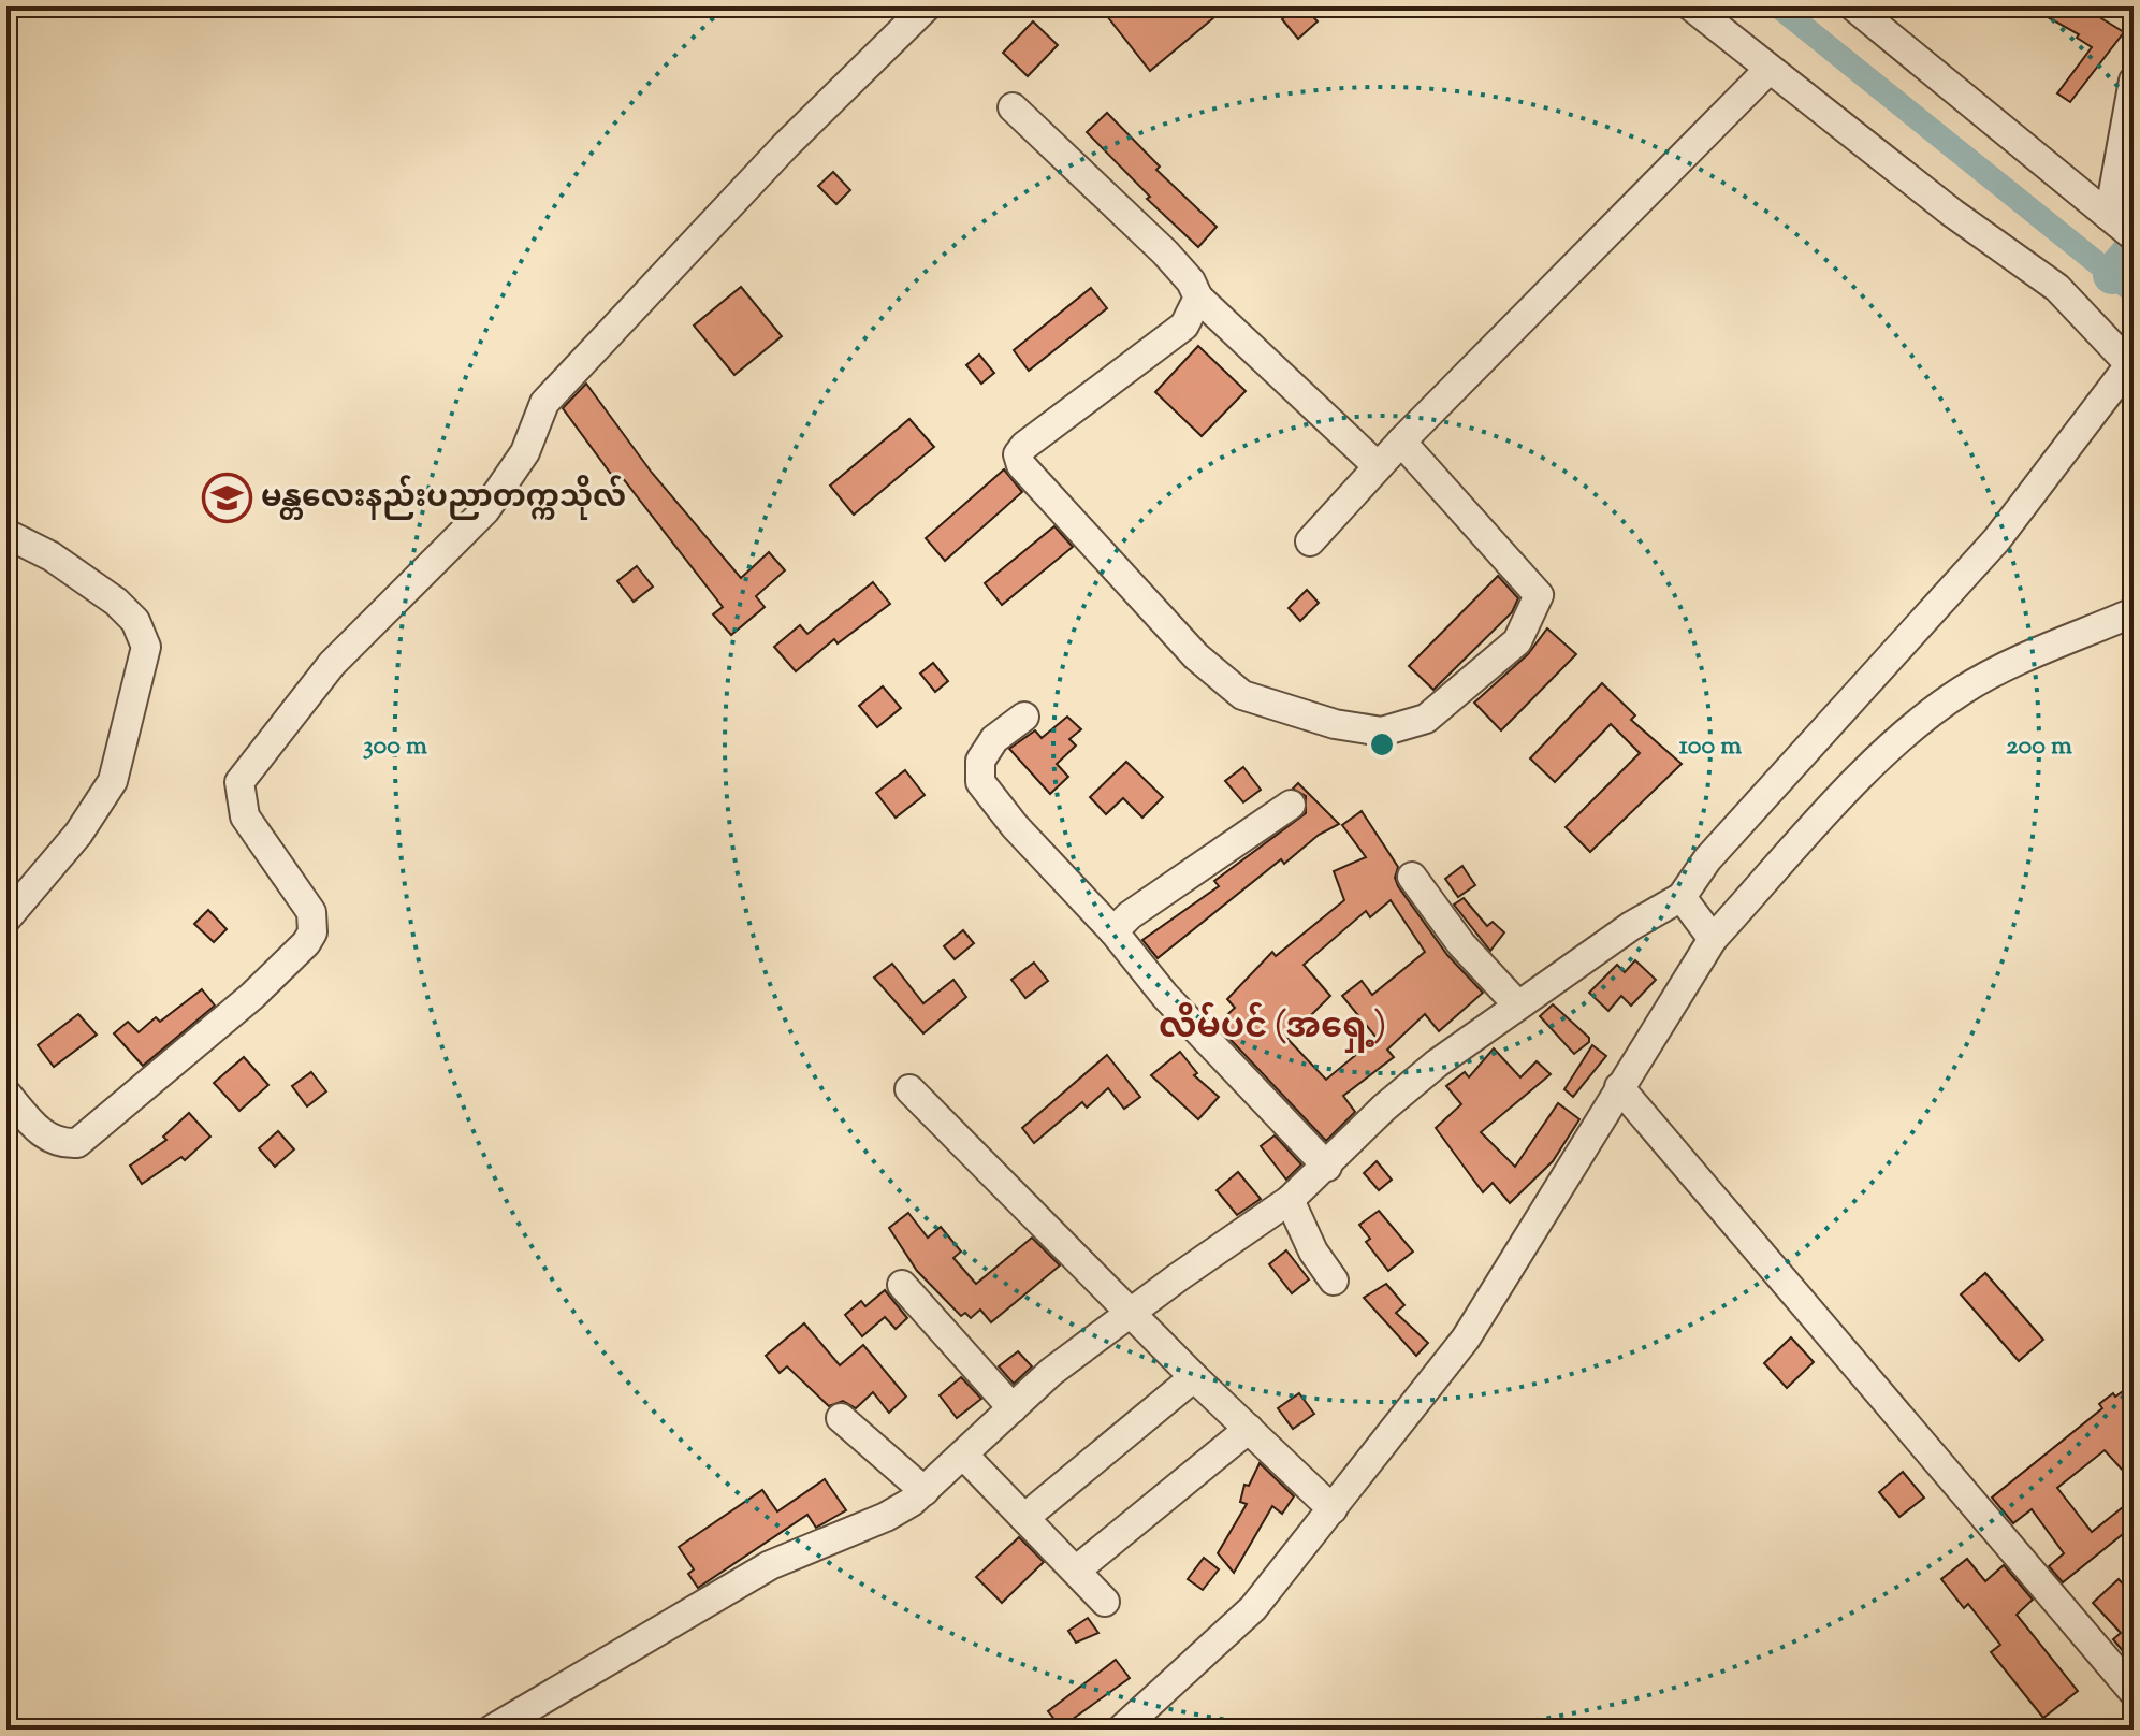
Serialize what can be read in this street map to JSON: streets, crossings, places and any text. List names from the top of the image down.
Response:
{
  "districts": ["လိမ်ပင် (အရှေ့)"],
  "places": {
    "school or university": ["မန္တလေးနည်းပညာတက္ကသိုလ်"]
  },
  "rings": ["100 m", "200 m", "300 m"]
}
